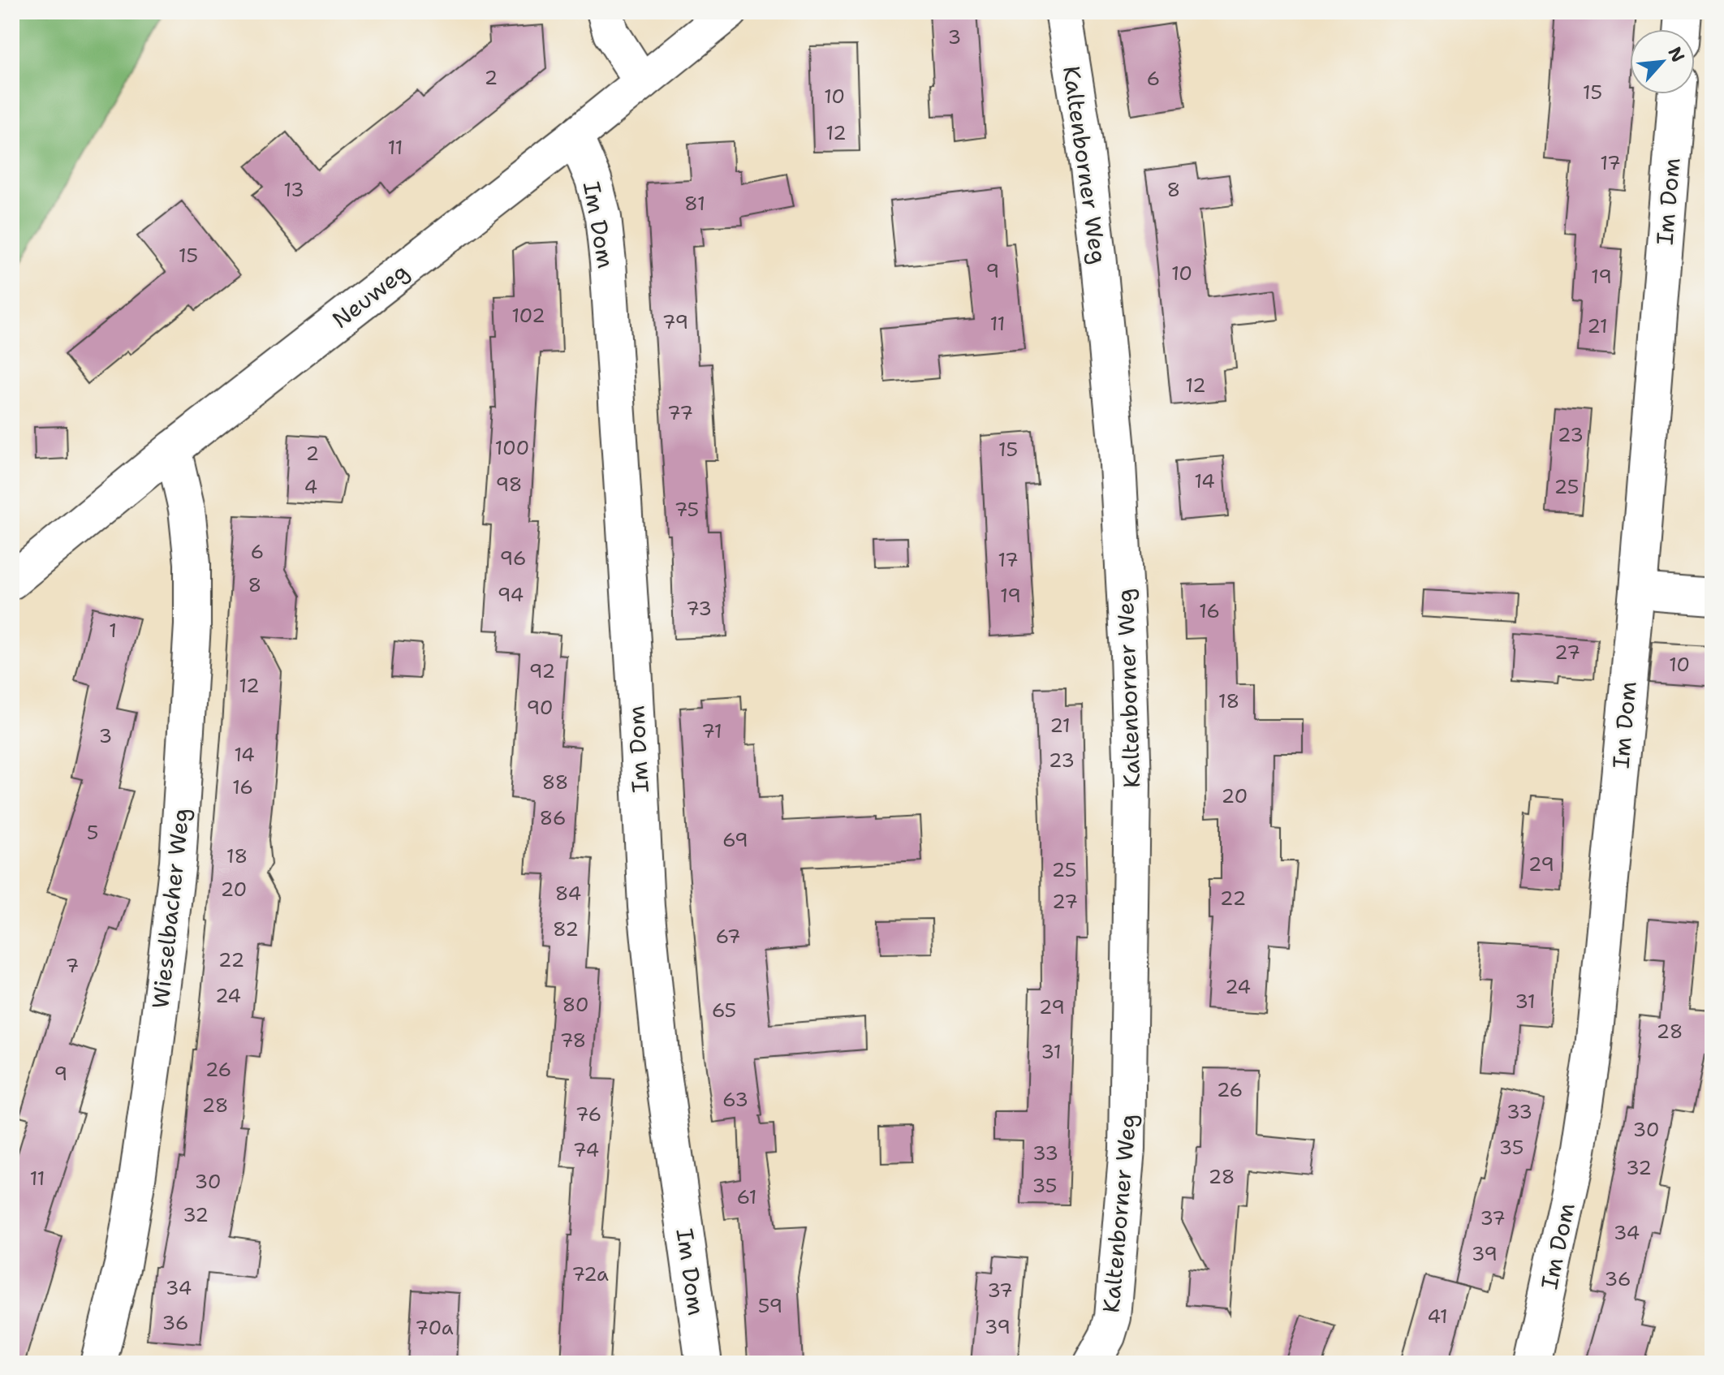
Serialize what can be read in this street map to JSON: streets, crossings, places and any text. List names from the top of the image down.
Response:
{
  "streets": {
    "street": [
      "Kaltenborner Weg",
      "Im Dom",
      "Neuweg",
      "Wieselbacher Weg"
    ]
  },
  "crossings": [
    ["Im Dom", "Neuweg"],
    ["Neuweg", "Wieselbacher Weg"]
  ],
  "house_numbers": [
    "3",
    "2",
    "6",
    "15",
    "10",
    "12",
    "11",
    "17",
    "13",
    "8",
    "81",
    "15",
    "9",
    "10",
    "19",
    "102",
    "79",
    "11",
    "21",
    "12",
    "77",
    "23",
    "100",
    "15",
    "2",
    "14",
    "98",
    "4",
    "25",
    "75",
    "6",
    "96",
    "17",
    "8",
    "94",
    "19",
    "73",
    "16",
    "1",
    "27",
    "10",
    "92",
    "12",
    "18",
    "90",
    "21",
    "71",
    "3",
    "14",
    "23",
    "88",
    "16",
    "20",
    "86",
    "5",
    "69",
    "18",
    "29",
    "25",
    "20",
    "84",
    "22",
    "27",
    "82",
    "67",
    "22",
    "7",
    "24",
    "24",
    "31",
    "80",
    "29",
    "65",
    "28",
    "78",
    "31",
    "26",
    "9",
    "26",
    "63",
    "28",
    "33",
    "76",
    "30",
    "35",
    "74",
    "33",
    "32",
    "28",
    "11",
    "30",
    "35",
    "61",
    "32",
    "37",
    "34",
    "39",
    "72a",
    "36",
    "34",
    "37",
    "59",
    "41",
    "36",
    "39",
    "70a"
  ],
  "north": "top right"
}
